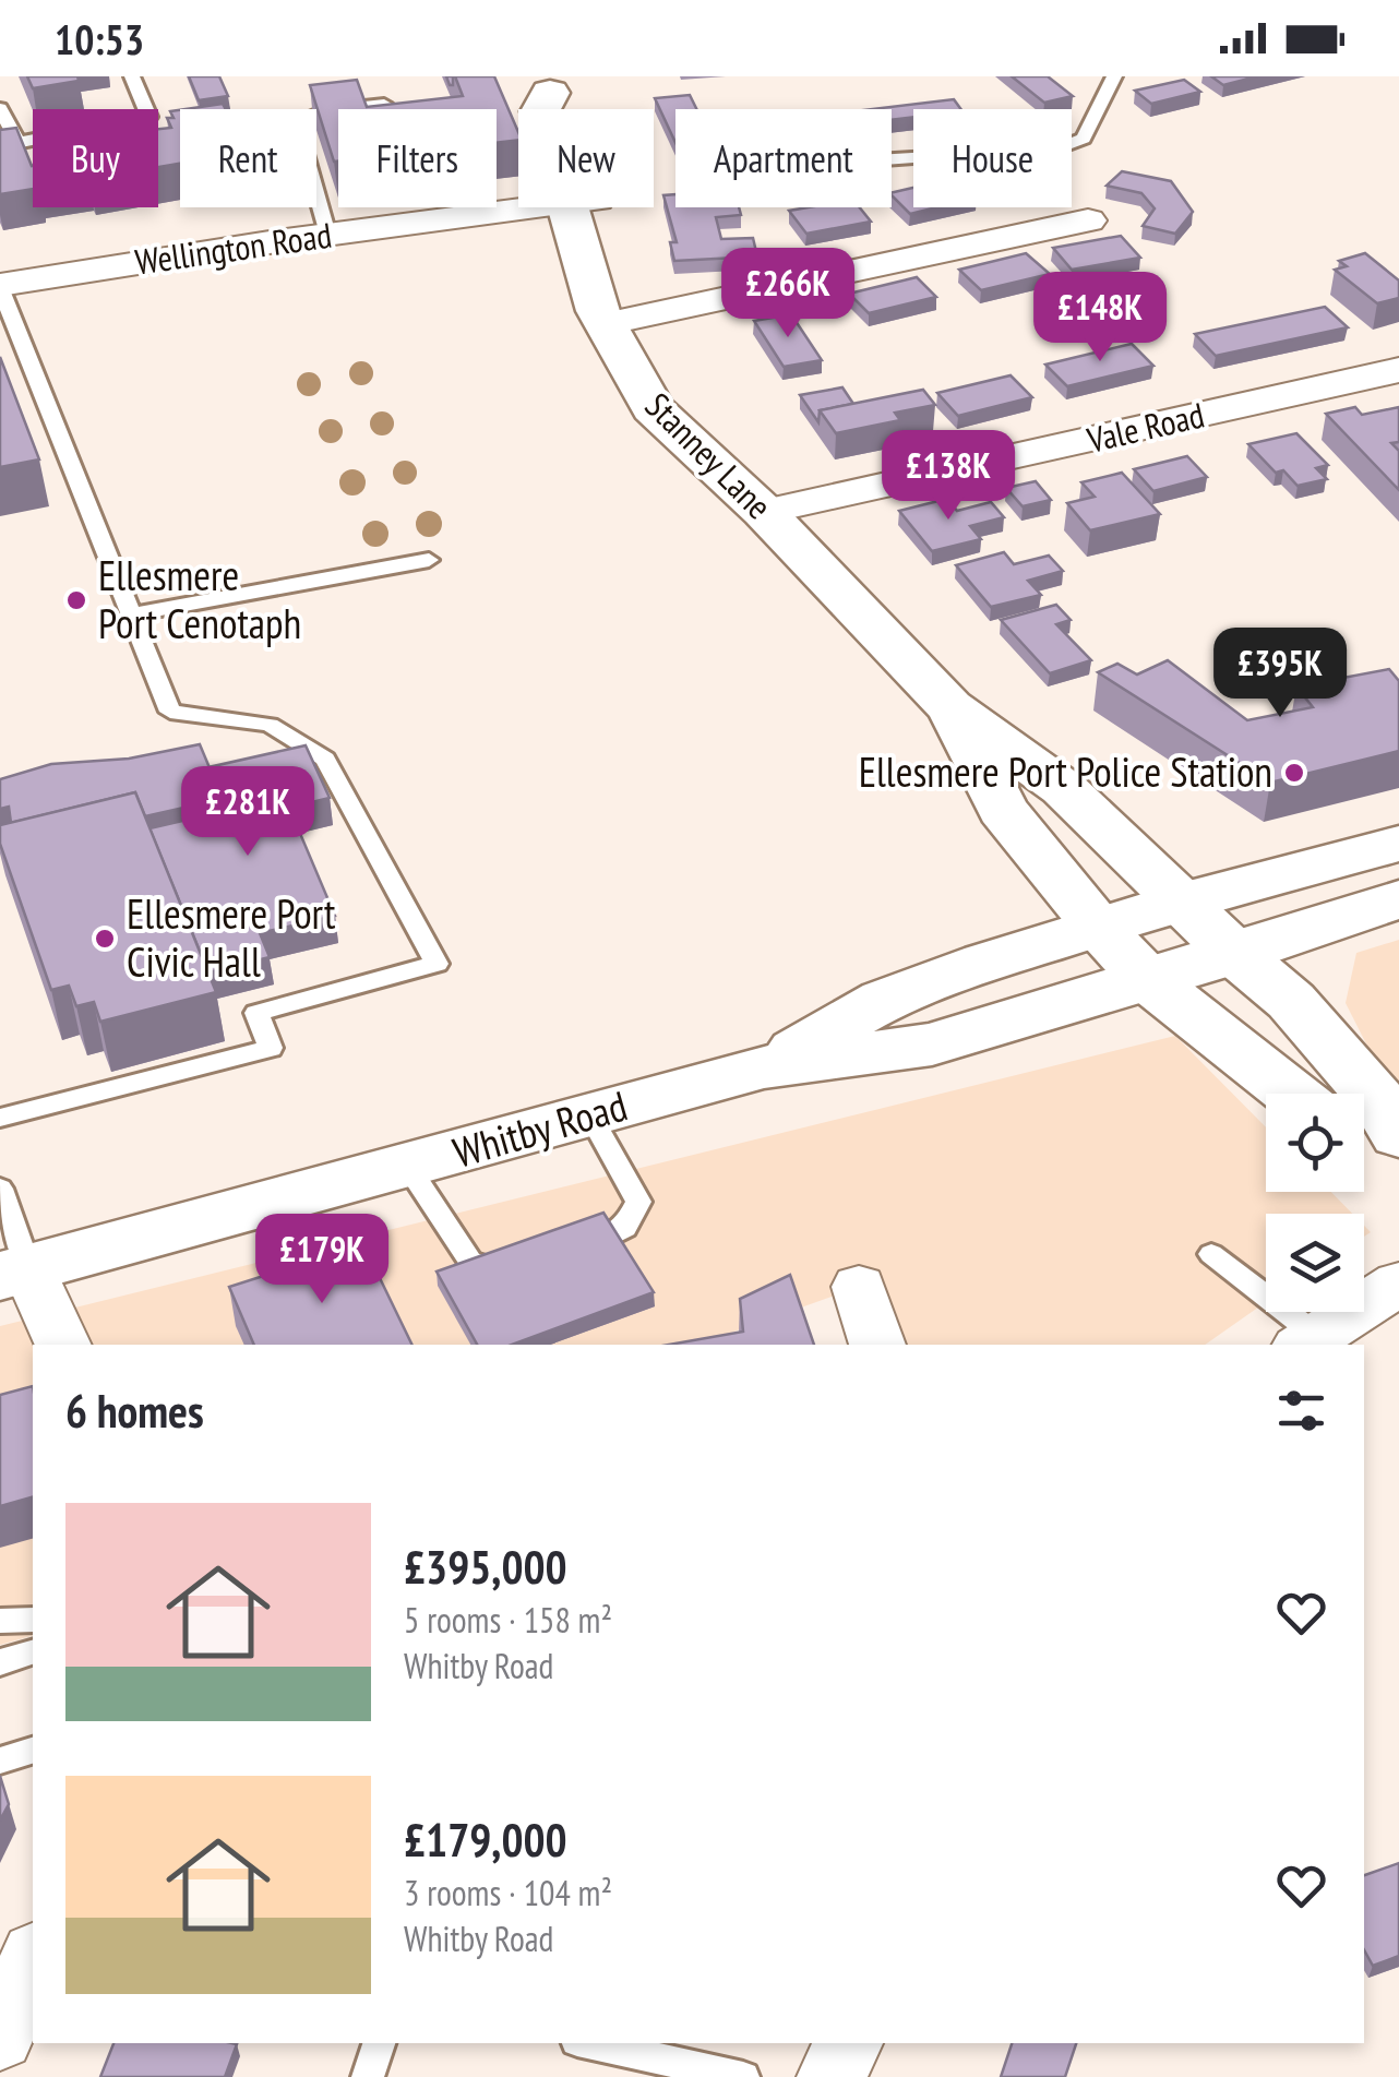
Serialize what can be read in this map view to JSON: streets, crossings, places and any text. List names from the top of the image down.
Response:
{
  "streets": {
    "main road": ["Stanney Lane", "Whitby Road"],
    "street": ["Wellington Road", "Vale Road"]
  },
  "crossings": [
    ["Vale Road", "Stanney Lane"],
    ["Stanney Lane", "Whitby Road"]
  ],
  "places": ["Ellesmere Port Cenotaph", "Ellesmere Port Police Station", "Ellesmere Port Civic Hall"],
  "page": {
    "status": "10:53",
    "chip": [
      "Buy",
      "Rent",
      "Filters",
      "New",
      "Apartment",
      "House"
    ],
    "price": [
      "£266K",
      "£148K",
      "£138K",
      "£395K",
      "£281K",
      "£179K"
    ],
    "heading": "6 homes",
    "list": [
      {
        "name": "£395,000",
        "note": "5 rooms · 158 m² · Whitby Road"
      },
      {
        "name": "£179,000",
        "note": "3 rooms · 104 m² · Whitby Road"
      }
    ]
  }
}
